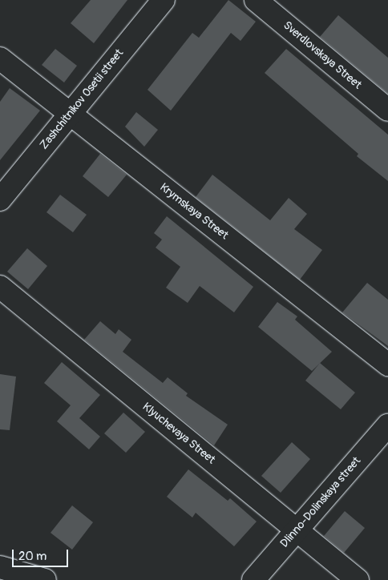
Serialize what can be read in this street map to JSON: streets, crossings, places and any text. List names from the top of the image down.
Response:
{
  "streets": {
    "street": [
      "Sverdlovskaya Street",
      "Zashchitnikov Osetii street",
      "Krymskaya Street",
      "Klyuchevaya Street",
      "Dlinno-Dolinskaya street"
    ]
  },
  "crossings": [
    ["Zashchitnikov Osetii street", "Krymskaya Street"],
    ["Klyuchevaya Street", "Dlinno-Dolinskaya street"]
  ],
  "scale_bar": "20 m"
}
